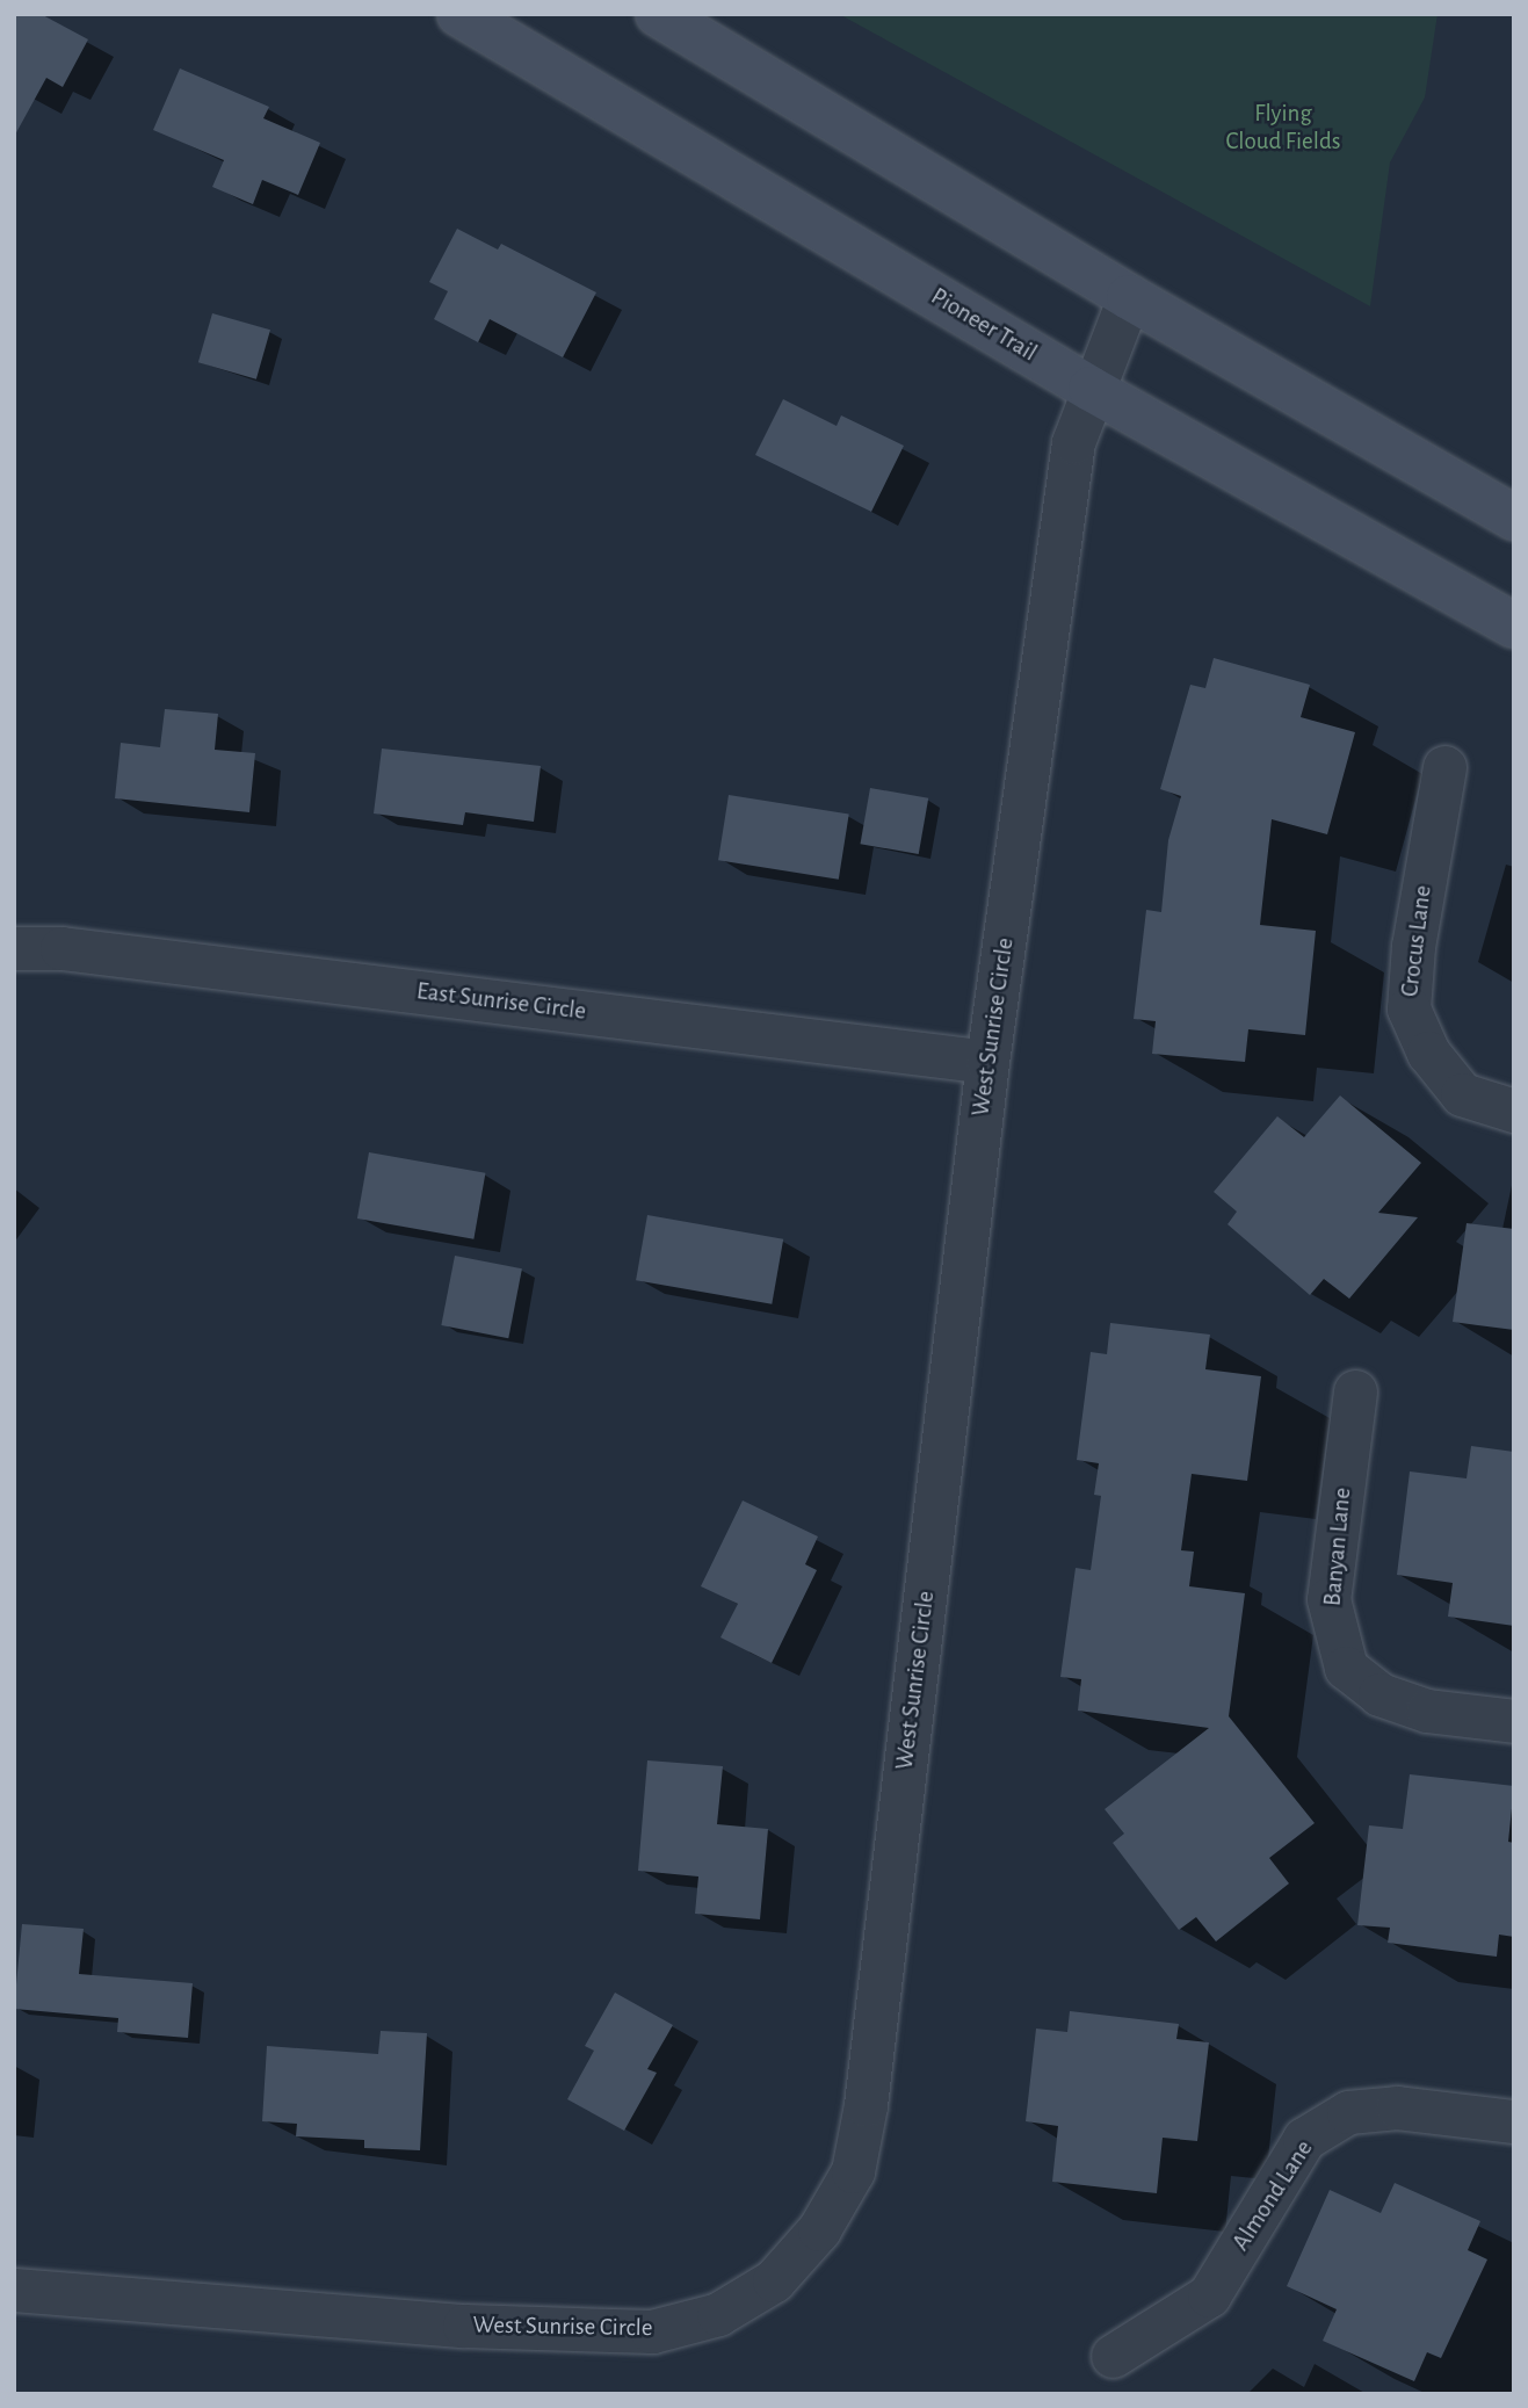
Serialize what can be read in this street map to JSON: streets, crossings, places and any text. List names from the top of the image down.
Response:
{
  "streets": {
    "main road": ["Pioneer Trail"],
    "street": [
      "Crocus Lane",
      "East Sunrise Circle",
      "West Sunrise Circle",
      "Banyan Lane",
      "Almond Lane"
    ]
  },
  "crossings": [
    ["Pioneer Trail", "West Sunrise Circle"],
    ["East Sunrise Circle", "West Sunrise Circle"]
  ],
  "parks": ["Flying Cloud Fields"]
}
